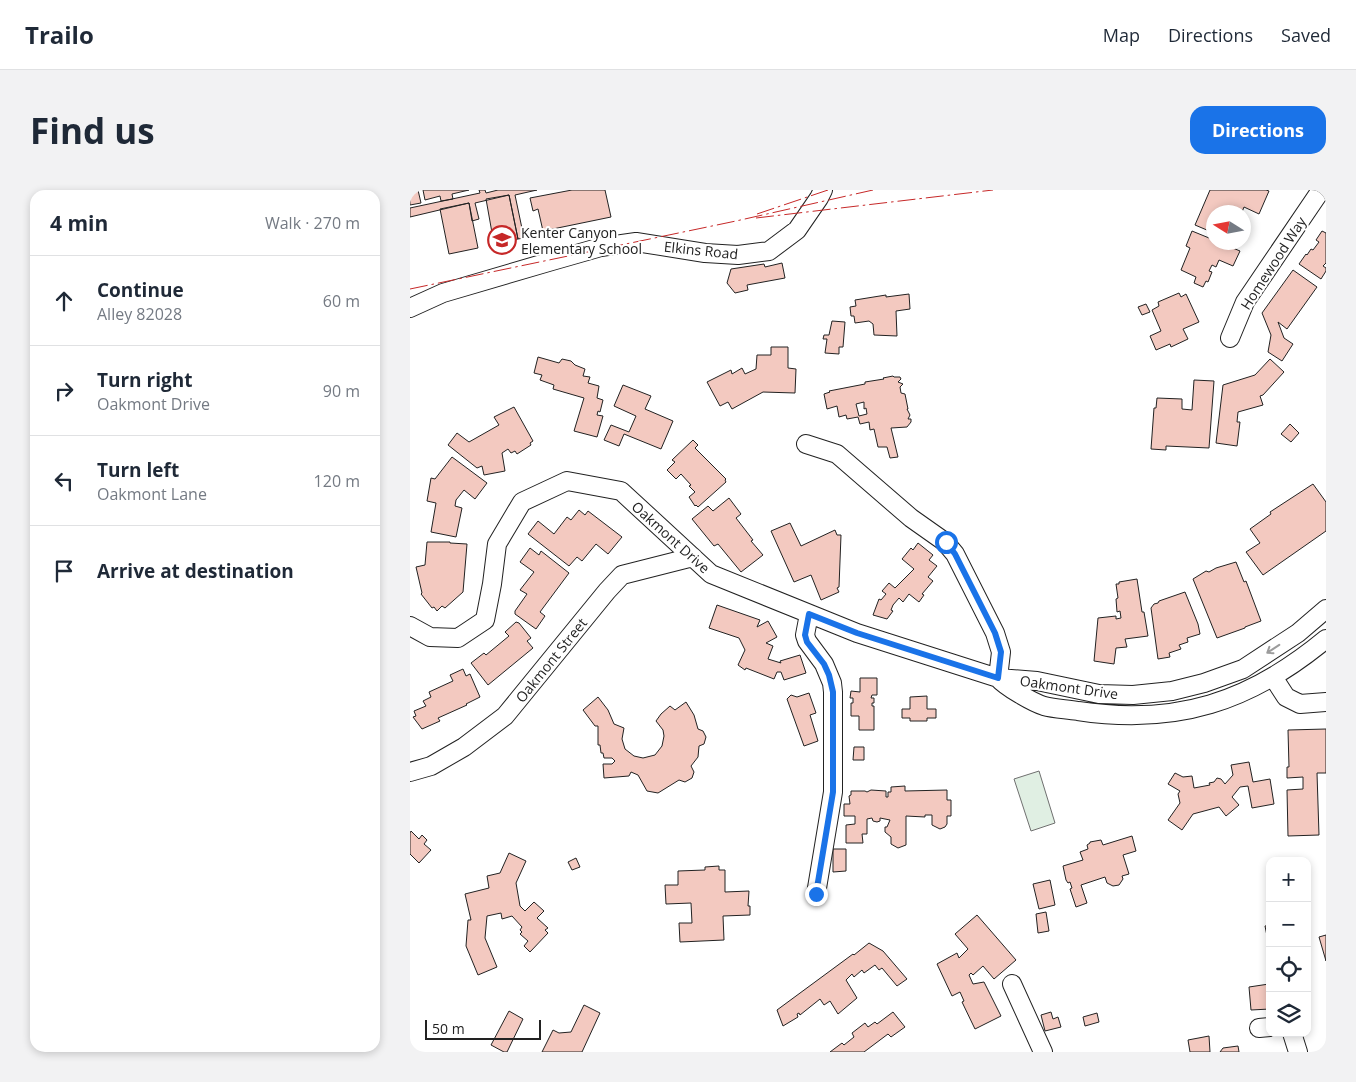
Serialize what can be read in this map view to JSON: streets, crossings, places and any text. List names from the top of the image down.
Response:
{
  "streets": {
    "street": [
      "Elkins Road",
      "Homewood Way",
      "Oakmont Drive",
      "Oakmont Street"
    ]
  },
  "crossings": [
    ["Oakmont Drive", "Oakmont Street"]
  ],
  "places": {
    "school or university": ["Kenter Canyon Elementary School"]
  },
  "scale_bar": "50 m",
  "north": "left",
  "page": {
    "header": "Trailo",
    "nav": ["Map", "Directions", "Saved"],
    "buttons": "Directions",
    "title": "Find us",
    "heading": ["4 min", "Walk · 270 m"],
    "list": [
      ["Continue", "Alley 82028", "60 m"],
      ["Turn right", "Oakmont Drive", "90 m"],
      ["Turn left", "Oakmont Lane", "120 m"],
      "Arrive at destination"
    ],
    "map_buttons": ["+", "−"],
    "scale": "50 m"
  }
}
